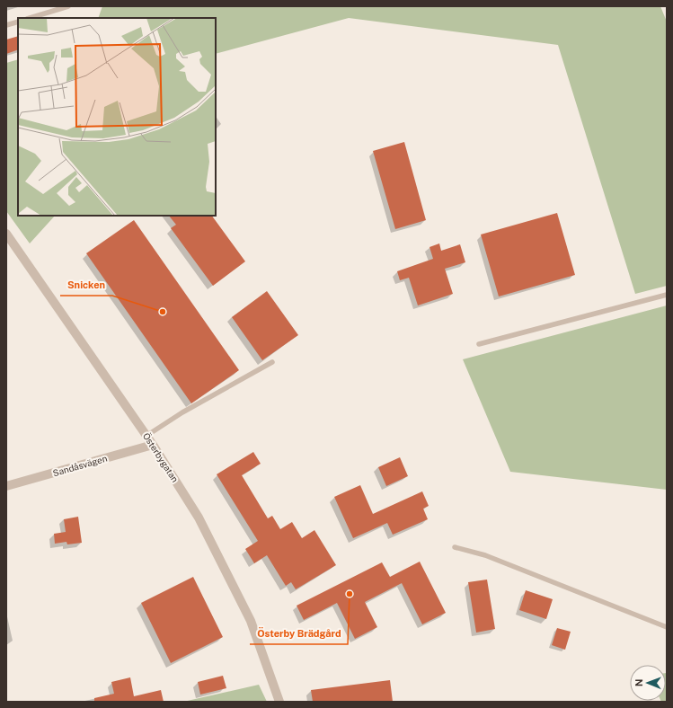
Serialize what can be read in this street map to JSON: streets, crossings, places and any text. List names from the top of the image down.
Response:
{
  "streets": {
    "street": ["Österbygatan", "Sandåsvägen"]
  },
  "crossings": [
    ["Österbygatan", "Sandåsvägen"]
  ],
  "places": ["Snicken", "Österby Brädgård"],
  "north": "left"
}
